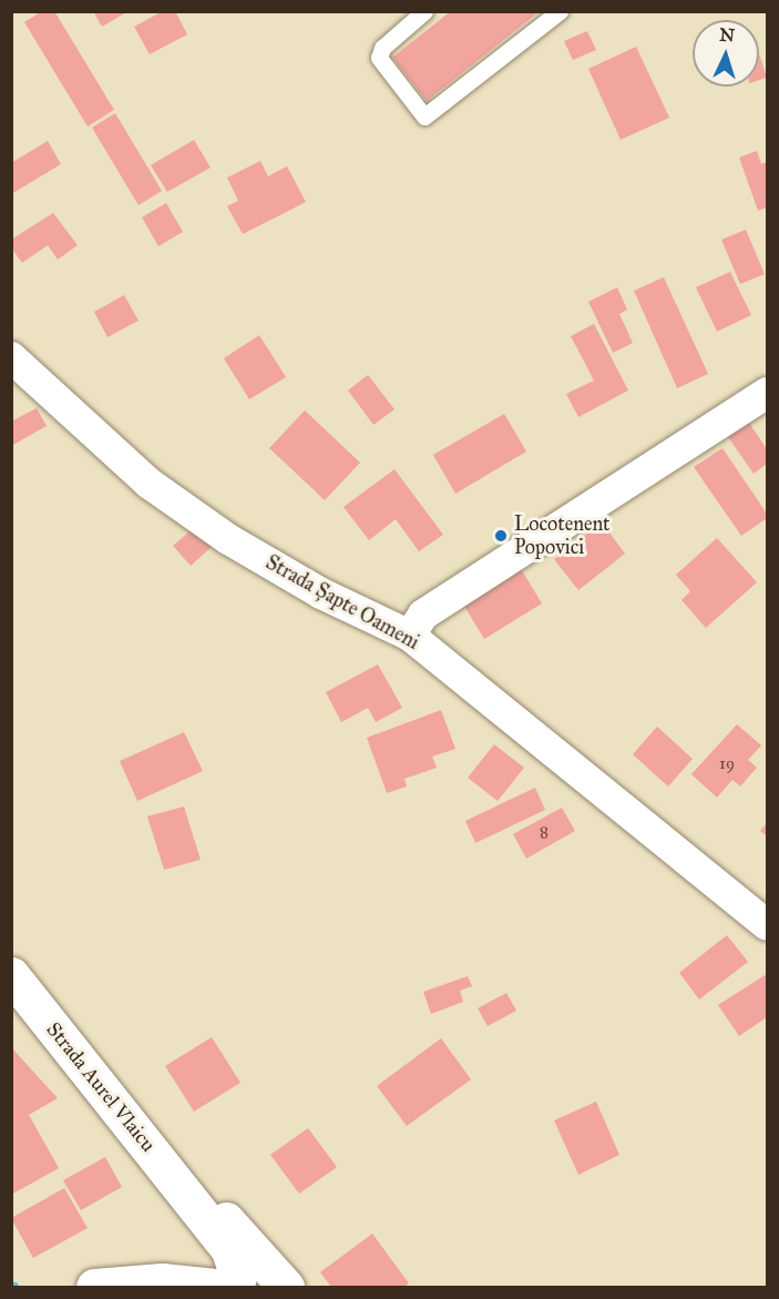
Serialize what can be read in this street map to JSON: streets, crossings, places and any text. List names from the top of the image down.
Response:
{
  "streets": {
    "street": ["Strada Șapte Oameni", "Strada Aurel Vlaicu"]
  },
  "places": ["Locotenent Popovici"],
  "house_numbers": ["19", "8"],
  "north": "top"
}
